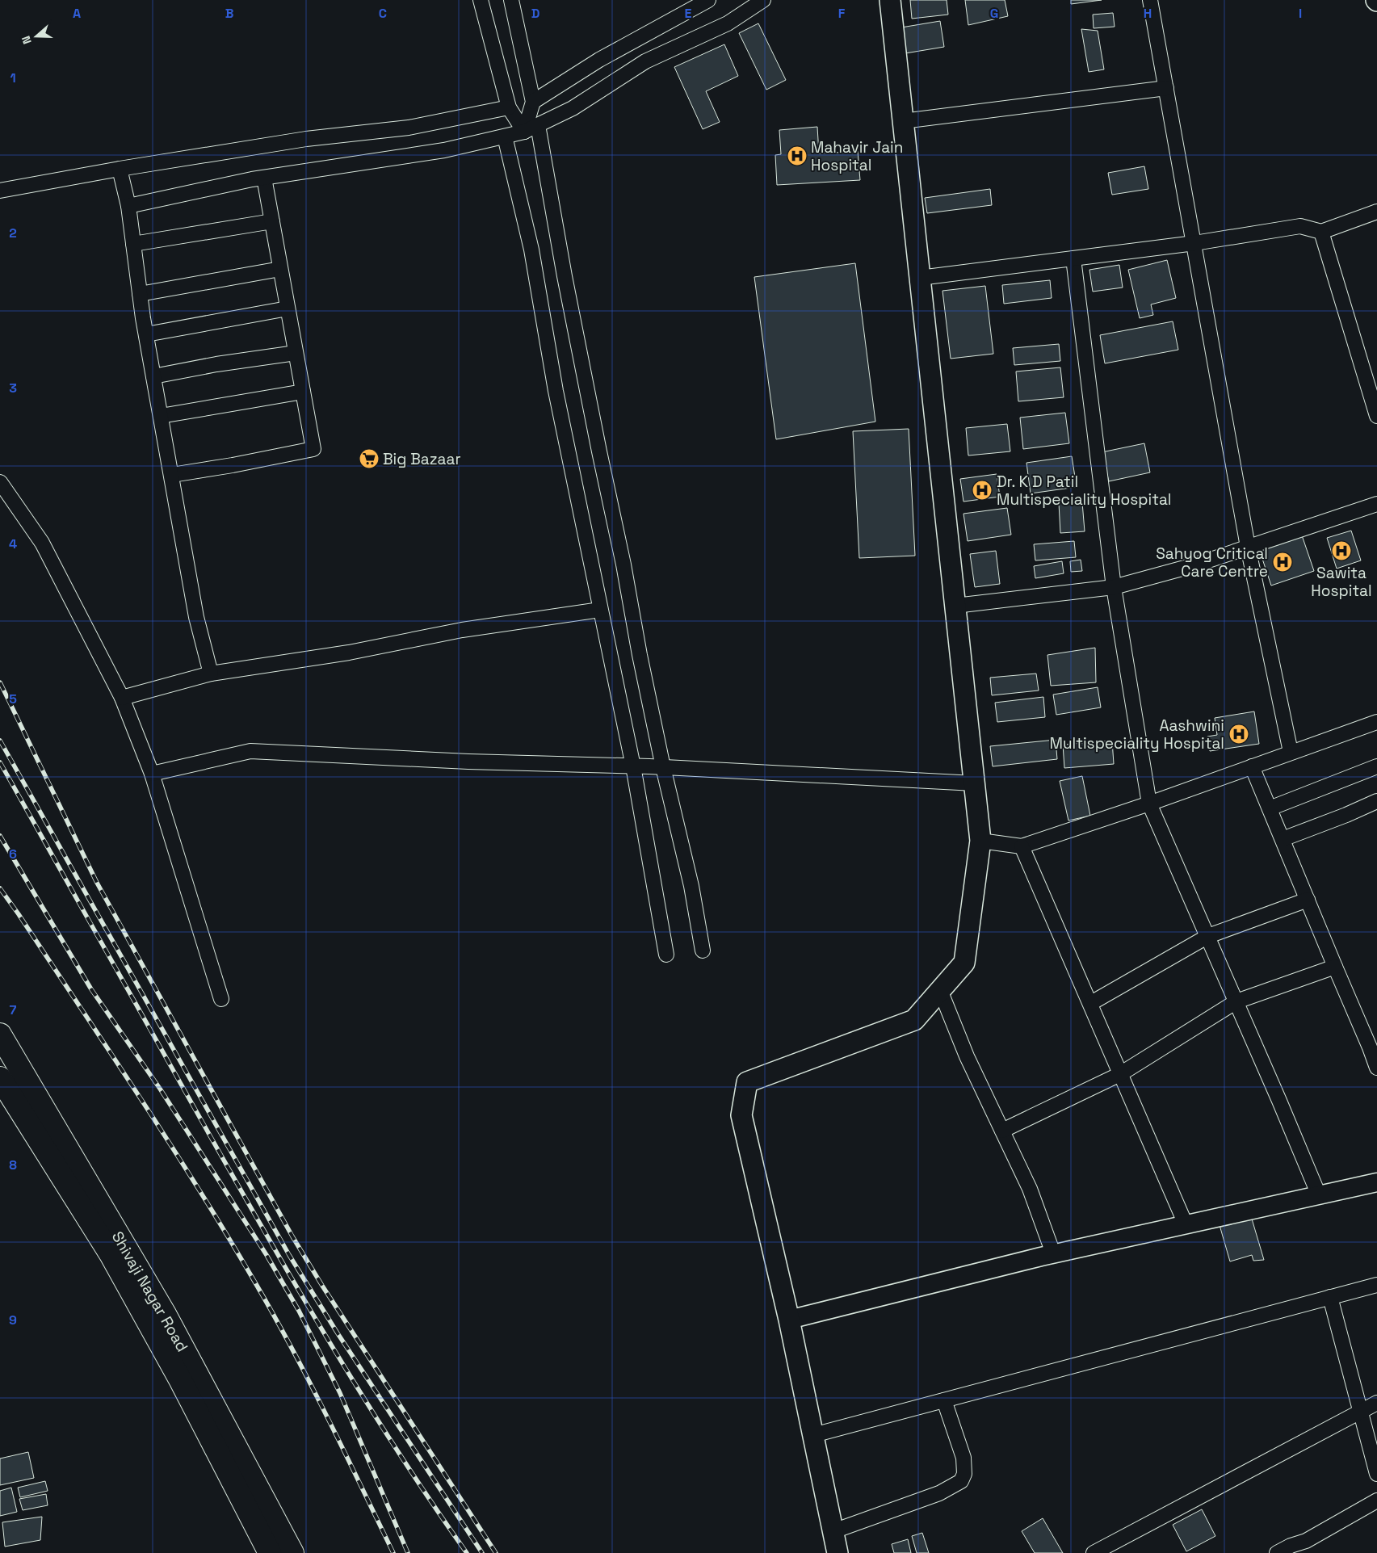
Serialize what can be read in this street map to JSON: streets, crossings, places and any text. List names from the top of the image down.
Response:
{
  "streets": {
    "main road": ["Shivaji Nagar Road"]
  },
  "places": {
    "hospital": [
      "Mahavir Jain Hospital",
      "Dr. K D Patil Multispeciality Hospital",
      "Sawita Hospital",
      "Sahyog Critical Care Centre",
      "Aashwini Multispeciality Hospital"
    ],
    "supermarket": ["Big Bazaar"]
  },
  "north": "left",
  "grid": {
    "columns": [
      "A",
      "B",
      "C",
      "D",
      "E",
      "F",
      "G",
      "H",
      "I"
    ],
    "rows": [
      "1",
      "2",
      "3",
      "4",
      "5",
      "6",
      "7",
      "8",
      "9"
    ]
  }
}
